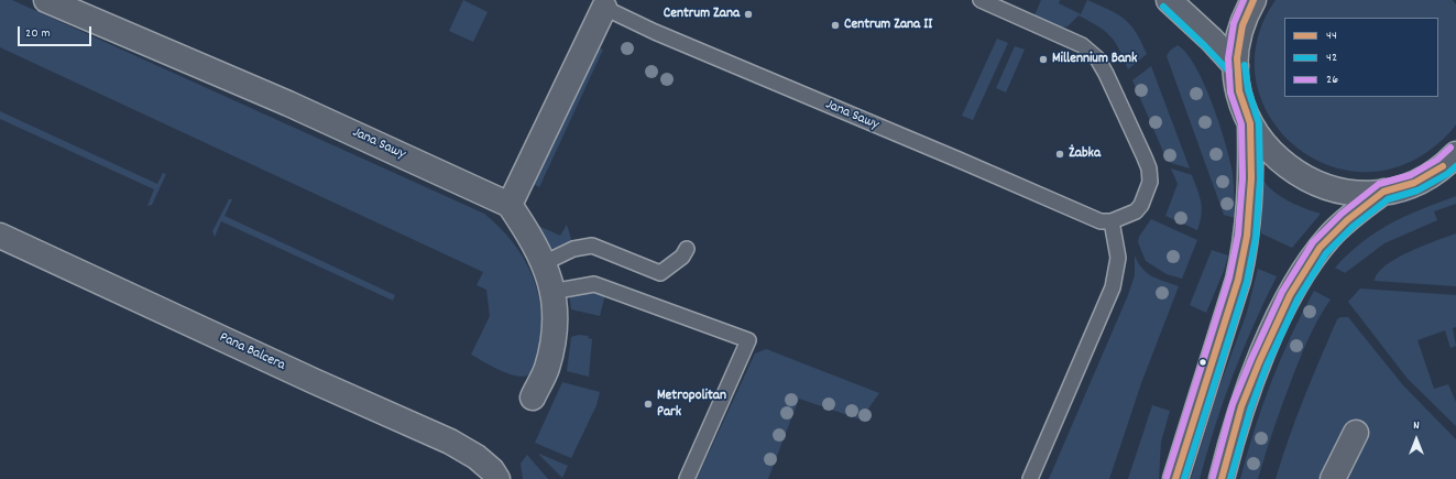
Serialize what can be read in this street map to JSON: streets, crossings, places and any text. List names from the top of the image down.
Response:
{
  "streets": {
    "street": ["Jana Sawy", "Pana Balcera"]
  },
  "places": [
    "Centrum Zana",
    "Centrum Zana II",
    "Millennium Bank",
    "Żabka",
    "Metropolitan Park"
  ],
  "lines": ["transit line 44", "transit line 26", "transit line 42"],
  "legend": ["44", "42", "26"],
  "scale_bar": "20 m",
  "north": "top"
}
